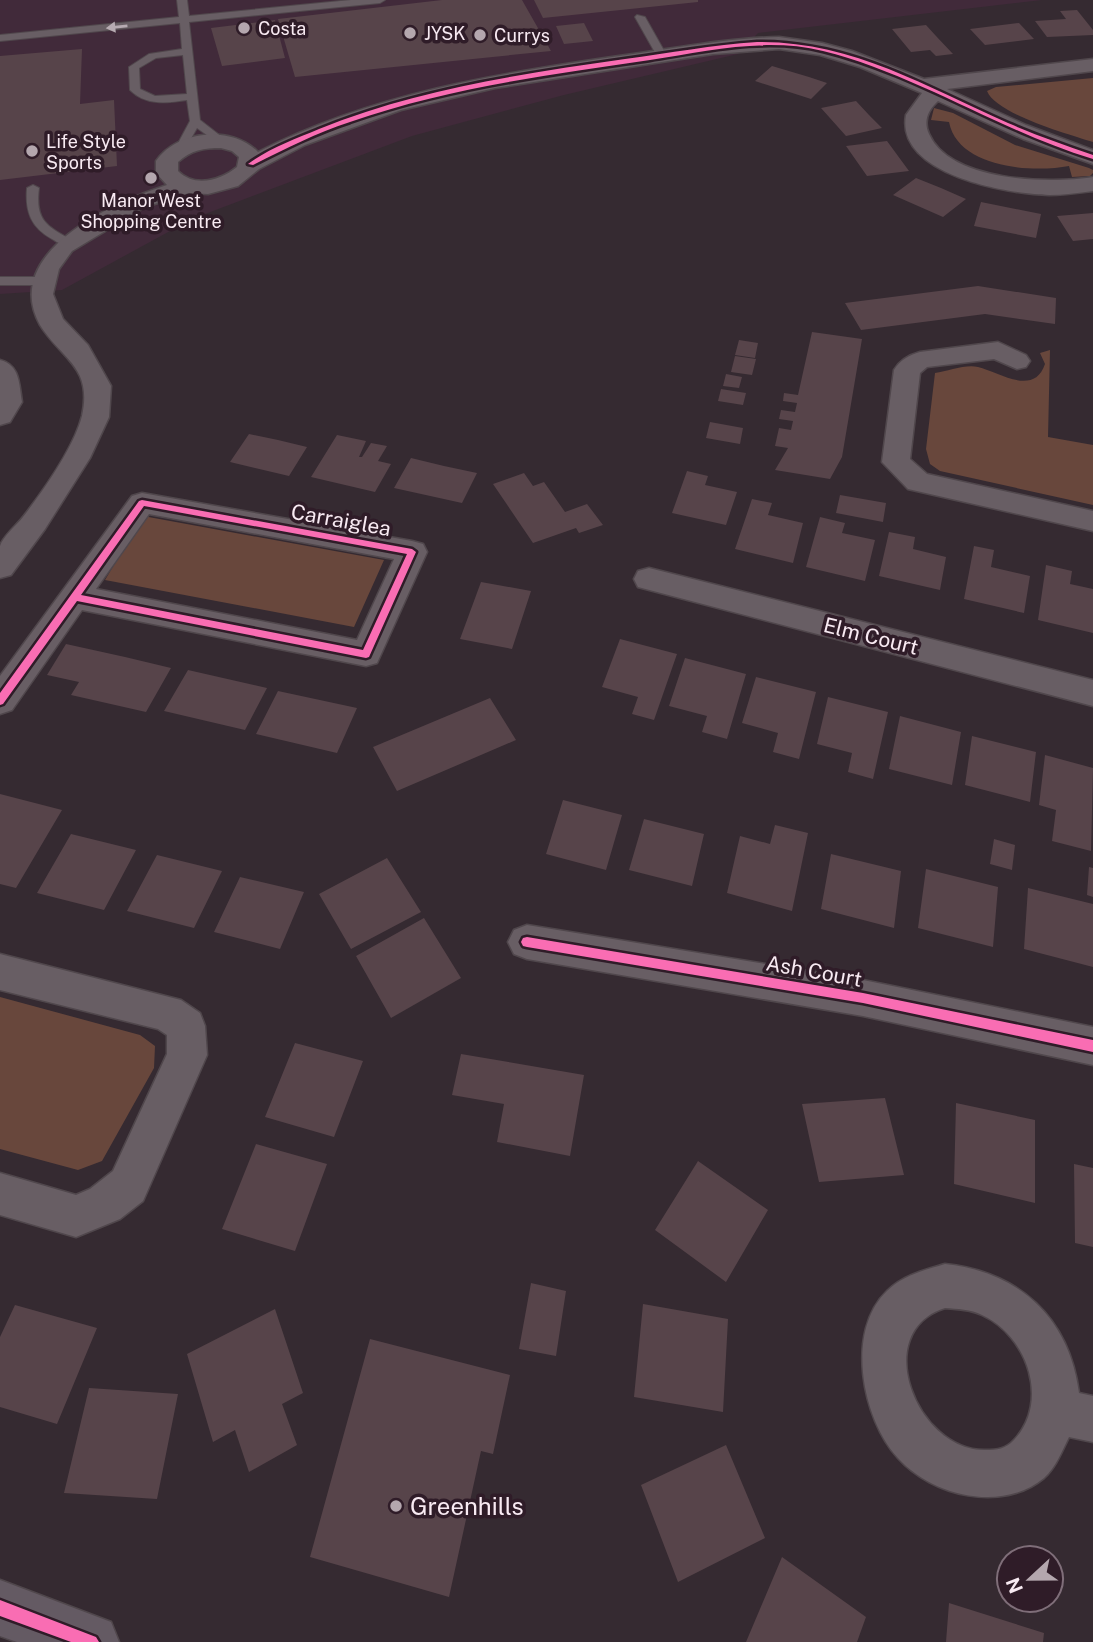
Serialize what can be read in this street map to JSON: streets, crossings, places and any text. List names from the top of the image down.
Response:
{
  "streets": {
    "street": ["Carraiglea", "Elm Court", "Ash Court"]
  },
  "places": [
    "Costa",
    "JYSK",
    "Currys",
    "Life Style Sports",
    "Manor West Shopping Centre",
    "Greenhills"
  ],
  "north": "left"
}
